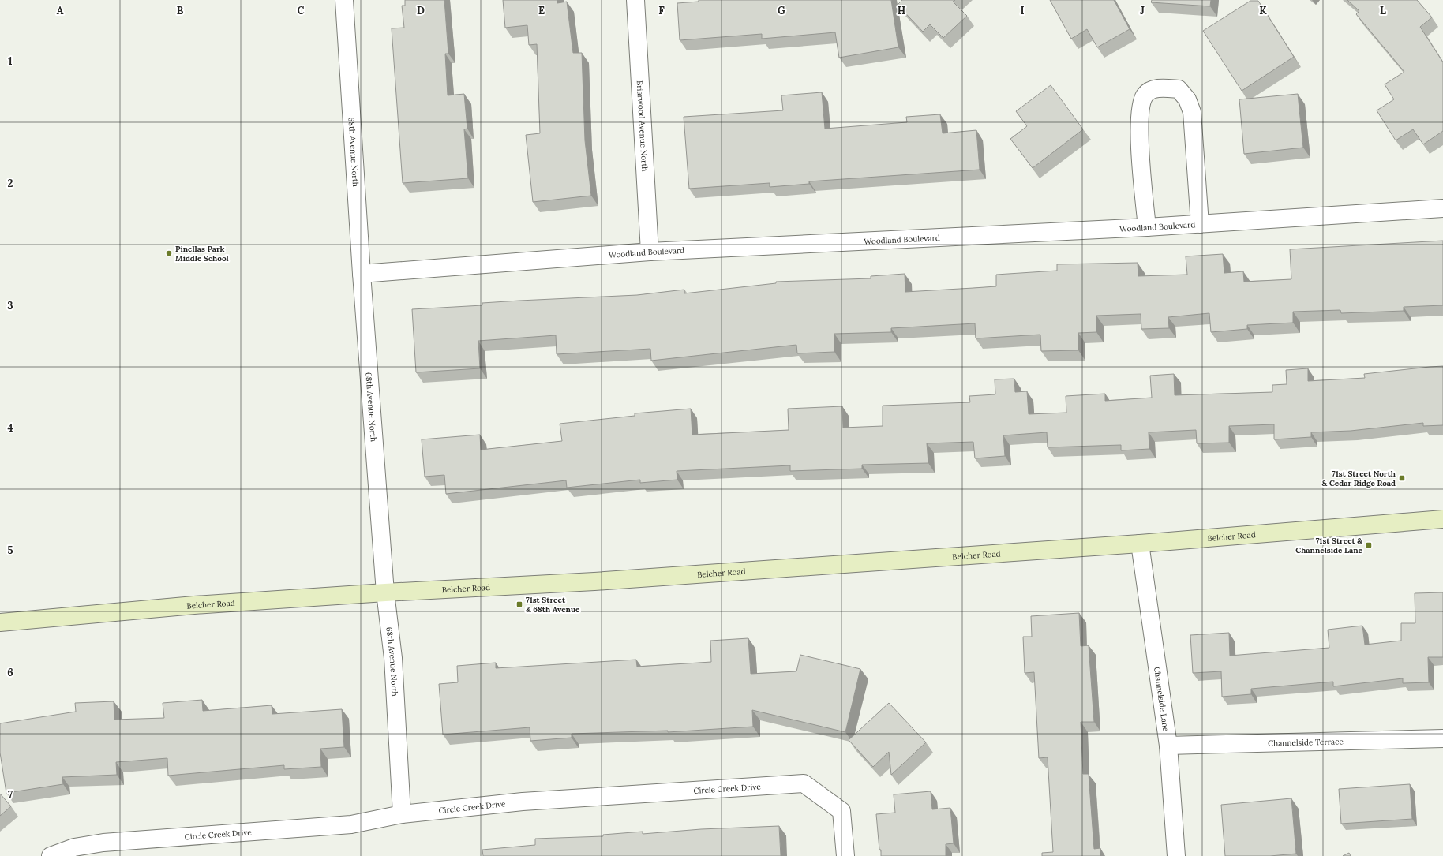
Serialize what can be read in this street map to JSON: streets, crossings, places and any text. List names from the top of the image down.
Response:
{
  "streets": {
    "main road": ["Belcher Road"],
    "street": [
      "Briarwood Avenue North",
      "68th Avenue North",
      "Woodland Boulevard",
      "Channelside Lane",
      "Channelside Terrace",
      "Circle Creek Drive"
    ]
  },
  "crossings": [
    ["Briarwood Avenue North", "Woodland Boulevard"],
    ["68th Avenue North", "Woodland Boulevard"],
    ["68th Avenue North", "Belcher Road"],
    ["68th Avenue North", "Circle Creek Drive"],
    ["Belcher Road", "Channelside Lane"],
    ["Channelside Lane", "Channelside Terrace"]
  ],
  "places": {
    "other": ["Pinellas Park Middle School"],
    "transit": ["71st Street North & Cedar Ridge Road", "71st Street & Channelside Lane", "71st Street & 68th Avenue"]
  },
  "grid": {
    "columns": [
      "A",
      "B",
      "C",
      "D",
      "E",
      "F",
      "G",
      "H",
      "I",
      "J",
      "K",
      "L"
    ],
    "rows": [
      "1",
      "2",
      "3",
      "4",
      "5",
      "6",
      "7"
    ]
  }
}
